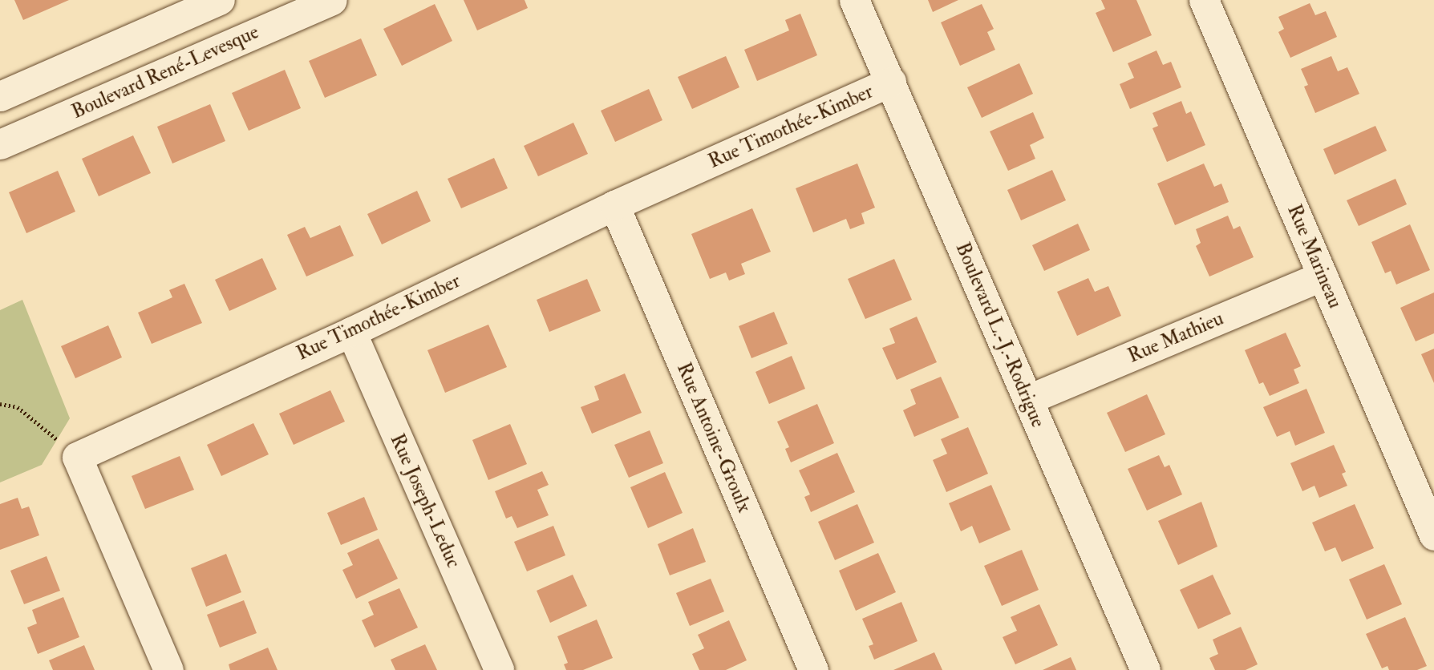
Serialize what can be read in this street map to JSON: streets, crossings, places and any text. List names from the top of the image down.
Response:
{
  "streets": {
    "street": [
      "Boulevard René-Levesque",
      "Rue Timothée-Kimber",
      "Rue Marineau",
      "Boulevard L.-J.-Rodrigue",
      "Rue Mathieu",
      "Rue Antoine-Groulx",
      "Rue Joseph-Leduc"
    ]
  },
  "crossings": [
    ["Rue Timothée-Kimber", "Boulevard L.-J.-Rodrigue"],
    ["Rue Timothée-Kimber", "Rue Antoine-Groulx"],
    ["Rue Timothée-Kimber", "Rue Joseph-Leduc"],
    ["Rue Marineau", "Rue Mathieu"],
    ["Boulevard L.-J.-Rodrigue", "Rue Mathieu"]
  ]
}
